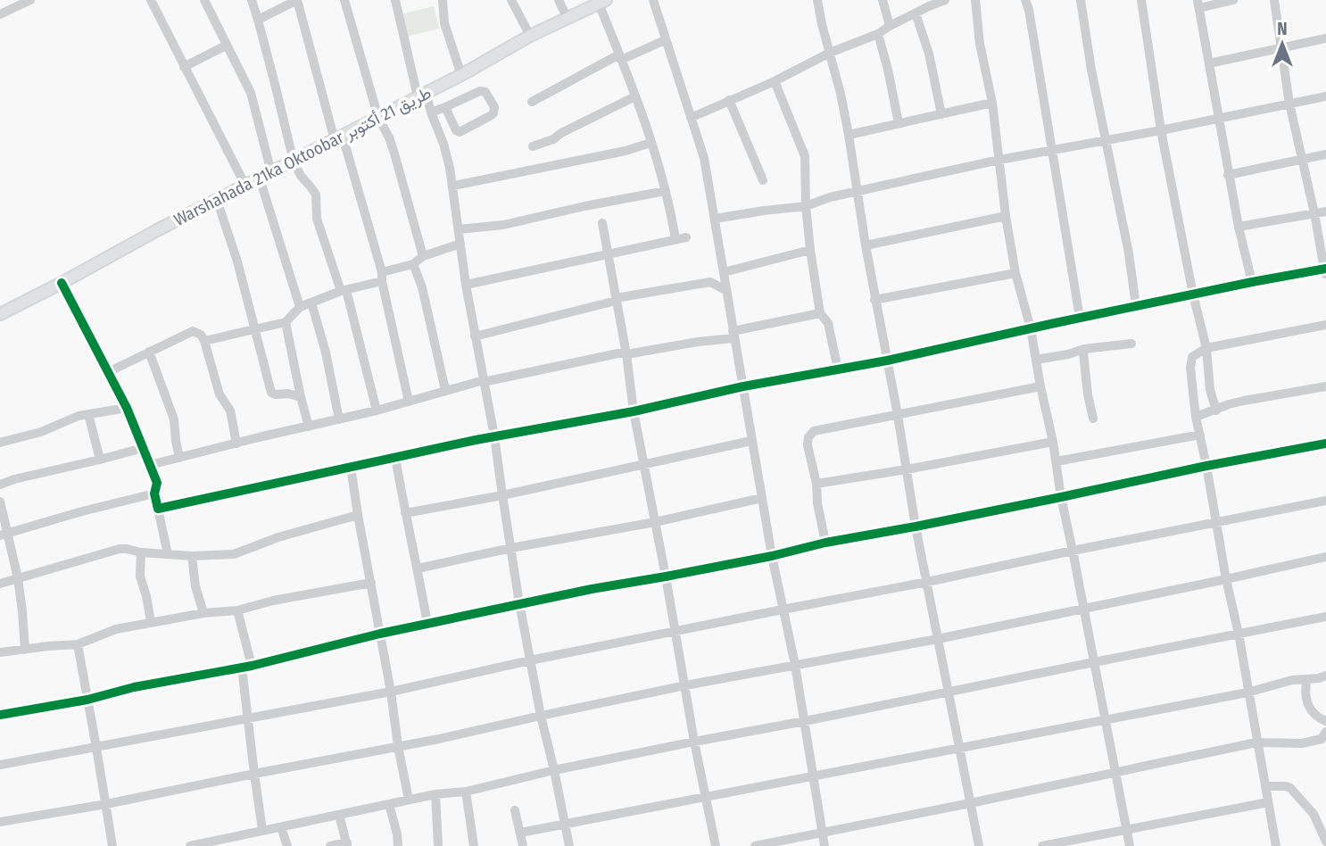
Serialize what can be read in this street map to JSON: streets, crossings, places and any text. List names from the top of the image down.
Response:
{
  "streets": {
    "main road": ["Warshahada 21ka Oktoobar طريق 21 أكتوبر"]
  },
  "north": "top"
}
